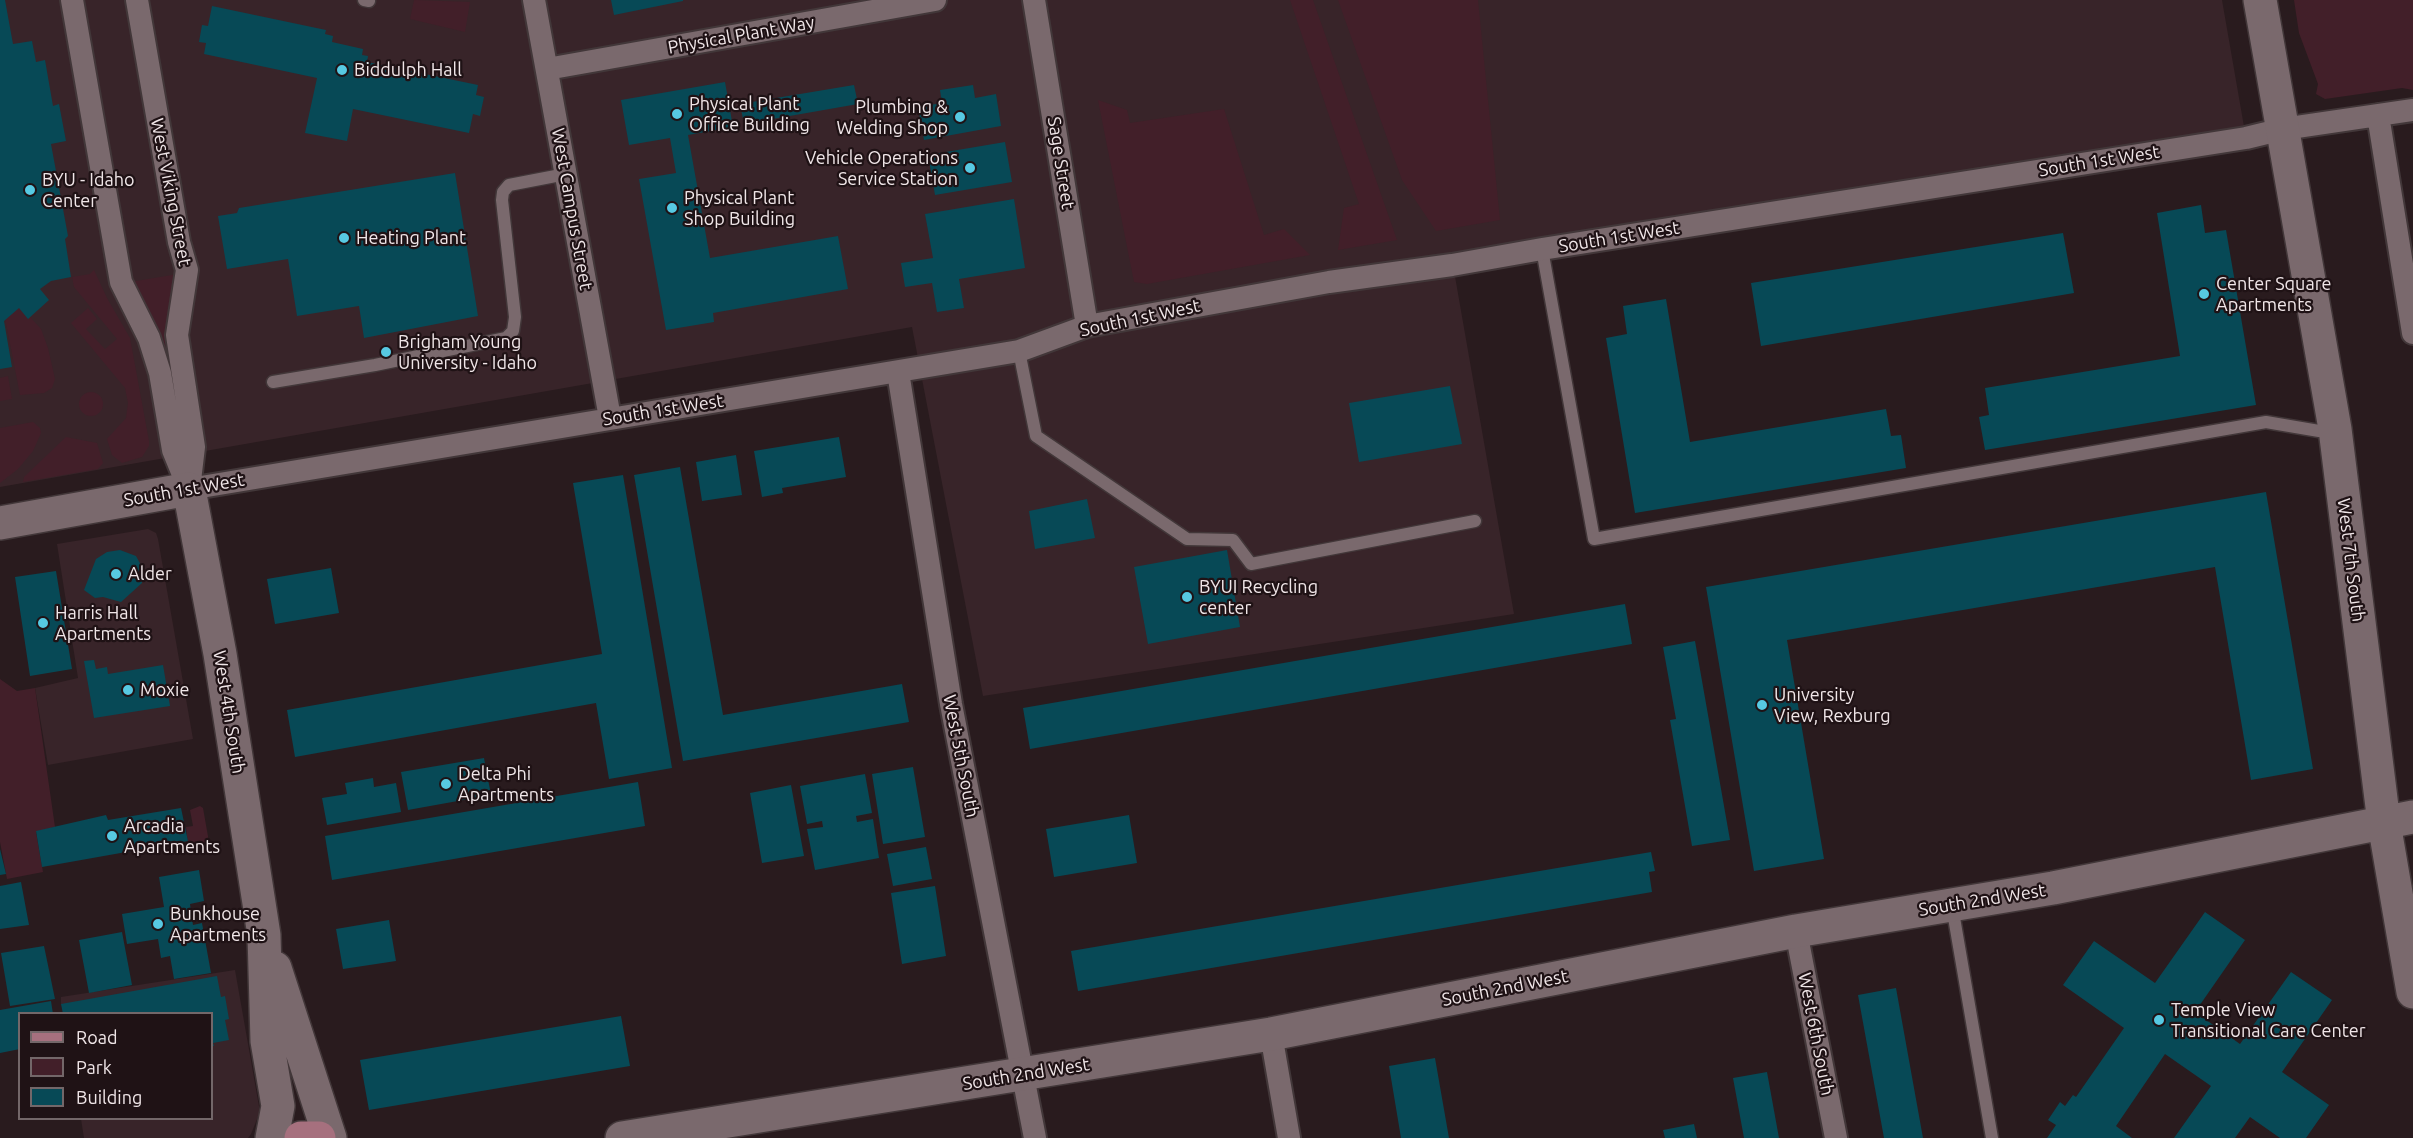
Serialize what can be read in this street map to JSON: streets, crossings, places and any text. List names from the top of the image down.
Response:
{
  "streets": {
    "main road": [
      "South 1st West",
      "West 7th South",
      "West 4th South",
      "South 2nd West"
    ],
    "street": [
      "Physical Plant Way",
      "Sage Street",
      "West Viking Street",
      "West Campus Street",
      "West 5th South",
      "West 6th South"
    ]
  },
  "crossings": [
    ["Physical Plant Way", "West Campus Street"],
    ["South 1st West", "Sage Street"],
    ["South 1st West", "West Viking Street"],
    ["South 1st West", "West Campus Street"],
    ["South 1st West", "West 7th South"],
    ["South 1st West", "West 4th South"],
    ["South 1st West", "West 5th South"],
    ["West Viking Street", "West 4th South"],
    ["West 7th South", "South 2nd West"],
    ["West 5th South", "South 2nd West"],
    ["South 2nd West", "West 6th South"]
  ],
  "places": [
    "Biddulph Hall",
    "Physical Plant Office Building",
    "Plumbing & Welding Shop",
    "Vehicle Operations Service Station",
    "BYU - Idaho Center",
    "Physical Plant Shop Building",
    "Heating Plant",
    "Center Square Apartments",
    "Brigham Young University - Idaho",
    "Alder",
    "BYUI Recycling center",
    "Harris Hall Apartments",
    "Moxie",
    "University View, Rexburg",
    "Delta Phi Apartments",
    "Arcadia Apartments",
    "Bunkhouse Apartments",
    "Temple View Transitional Care Center"
  ],
  "legend": ["Road", "Park", "Building"]
}
